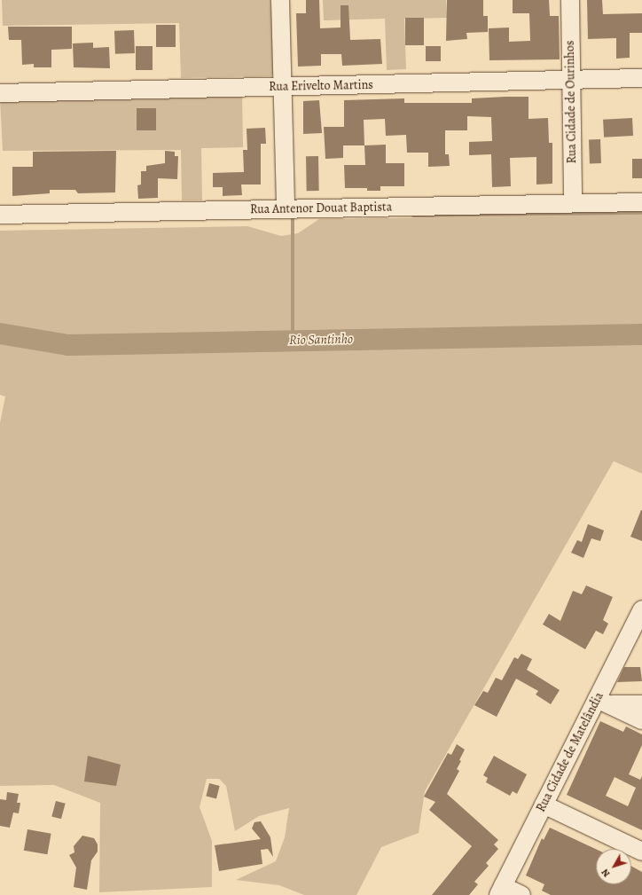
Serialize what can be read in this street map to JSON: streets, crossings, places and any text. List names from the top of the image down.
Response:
{
  "streets": {
    "street": [
      "Rua Erivelto Martins",
      "Rua Cidade de Ourinhos",
      "Rua Antenor Douat Baptista",
      "Rua Cidade de Matelândia"
    ]
  },
  "crossings": [
    ["Rua Erivelto Martins", "Rua Cidade de Ourinhos"],
    ["Rua Cidade de Ourinhos", "Rua Antenor Douat Baptista"]
  ],
  "water": ["Rio Santinho"],
  "north": "bottom left"
}
